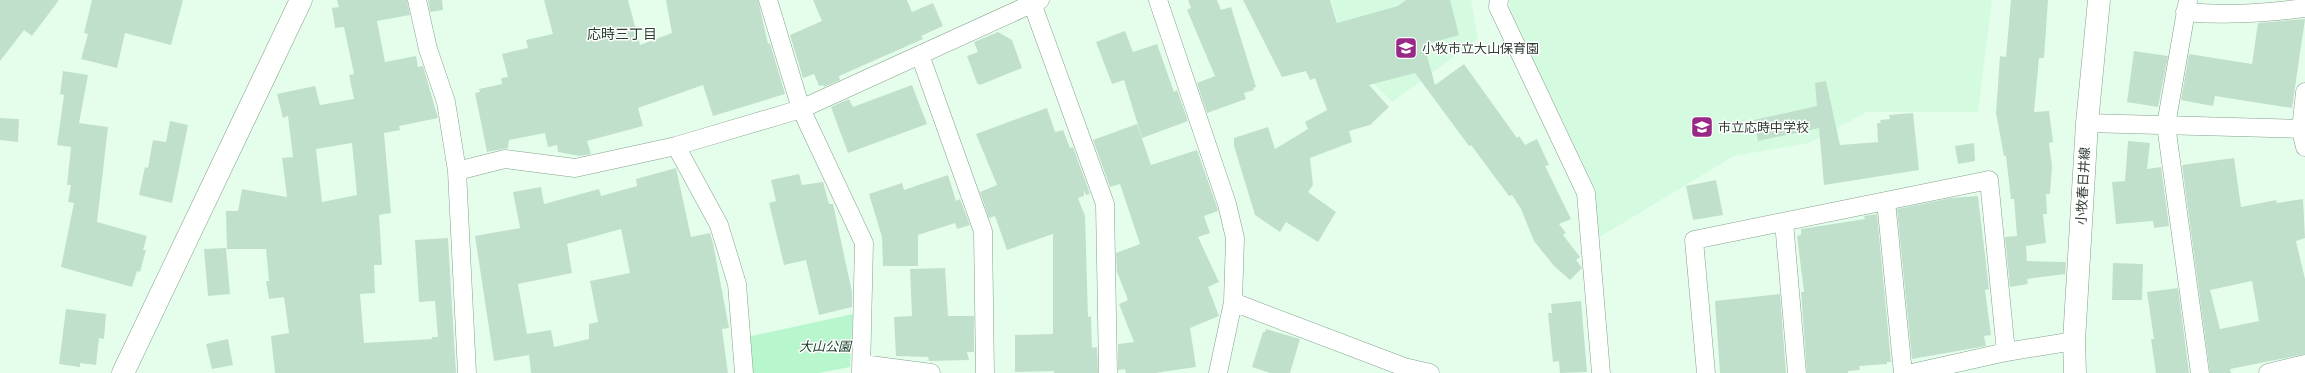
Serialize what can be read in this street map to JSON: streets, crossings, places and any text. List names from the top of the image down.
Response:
{
  "streets": {
    "street": ["小牧春日井線"]
  },
  "districts": ["応時三丁目"],
  "parks": ["大山公園"],
  "places": {
    "school or university": ["小牧市立大山保育園", "市立応時中学校"]
  }
}
